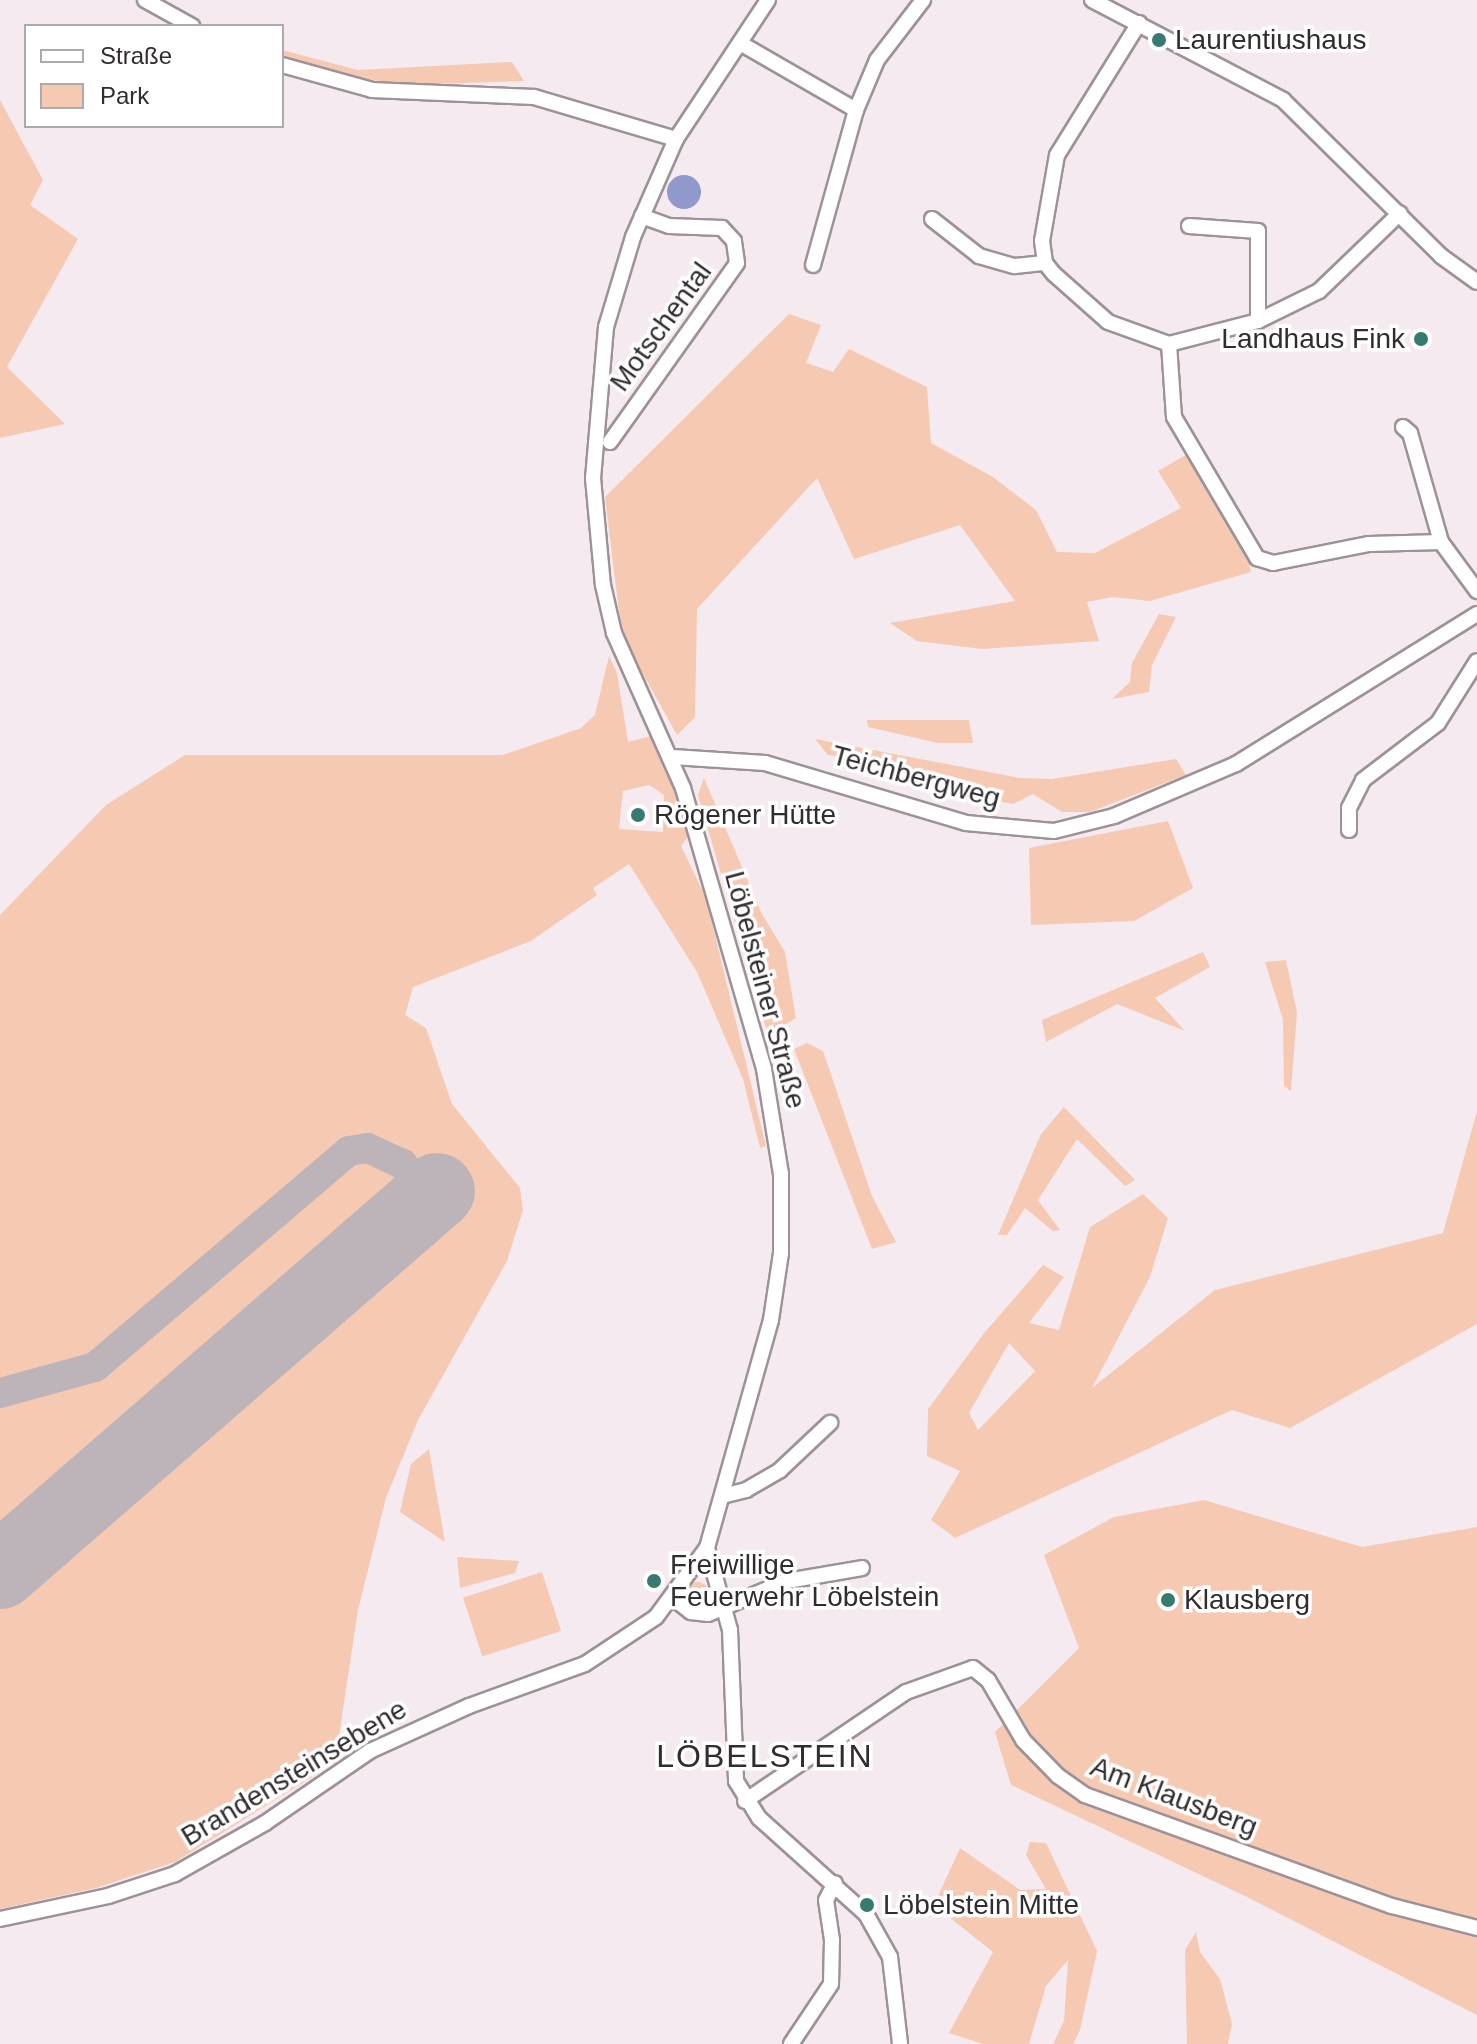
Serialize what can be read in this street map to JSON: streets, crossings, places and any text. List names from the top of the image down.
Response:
{
  "streets": {
    "street": [
      "Motschental",
      "Teichbergweg",
      "Löbelsteiner Straße",
      "Brandensteinsebene",
      "Am Klausberg"
    ]
  },
  "crossings": [
    ["Motschental", "Löbelsteiner Straße"],
    ["Teichbergweg", "Löbelsteiner Straße"],
    ["Löbelsteiner Straße", "Brandensteinsebene"]
  ],
  "districts": ["LÖBELSTEIN"],
  "places": [
    "Laurentiushaus",
    "Landhaus Fink",
    "Rögener Hütte",
    "Freiwillige Feuerwehr Löbelstein",
    "Klausberg",
    "Löbelstein Mitte"
  ],
  "legend": ["Straße", "Park"]
}
